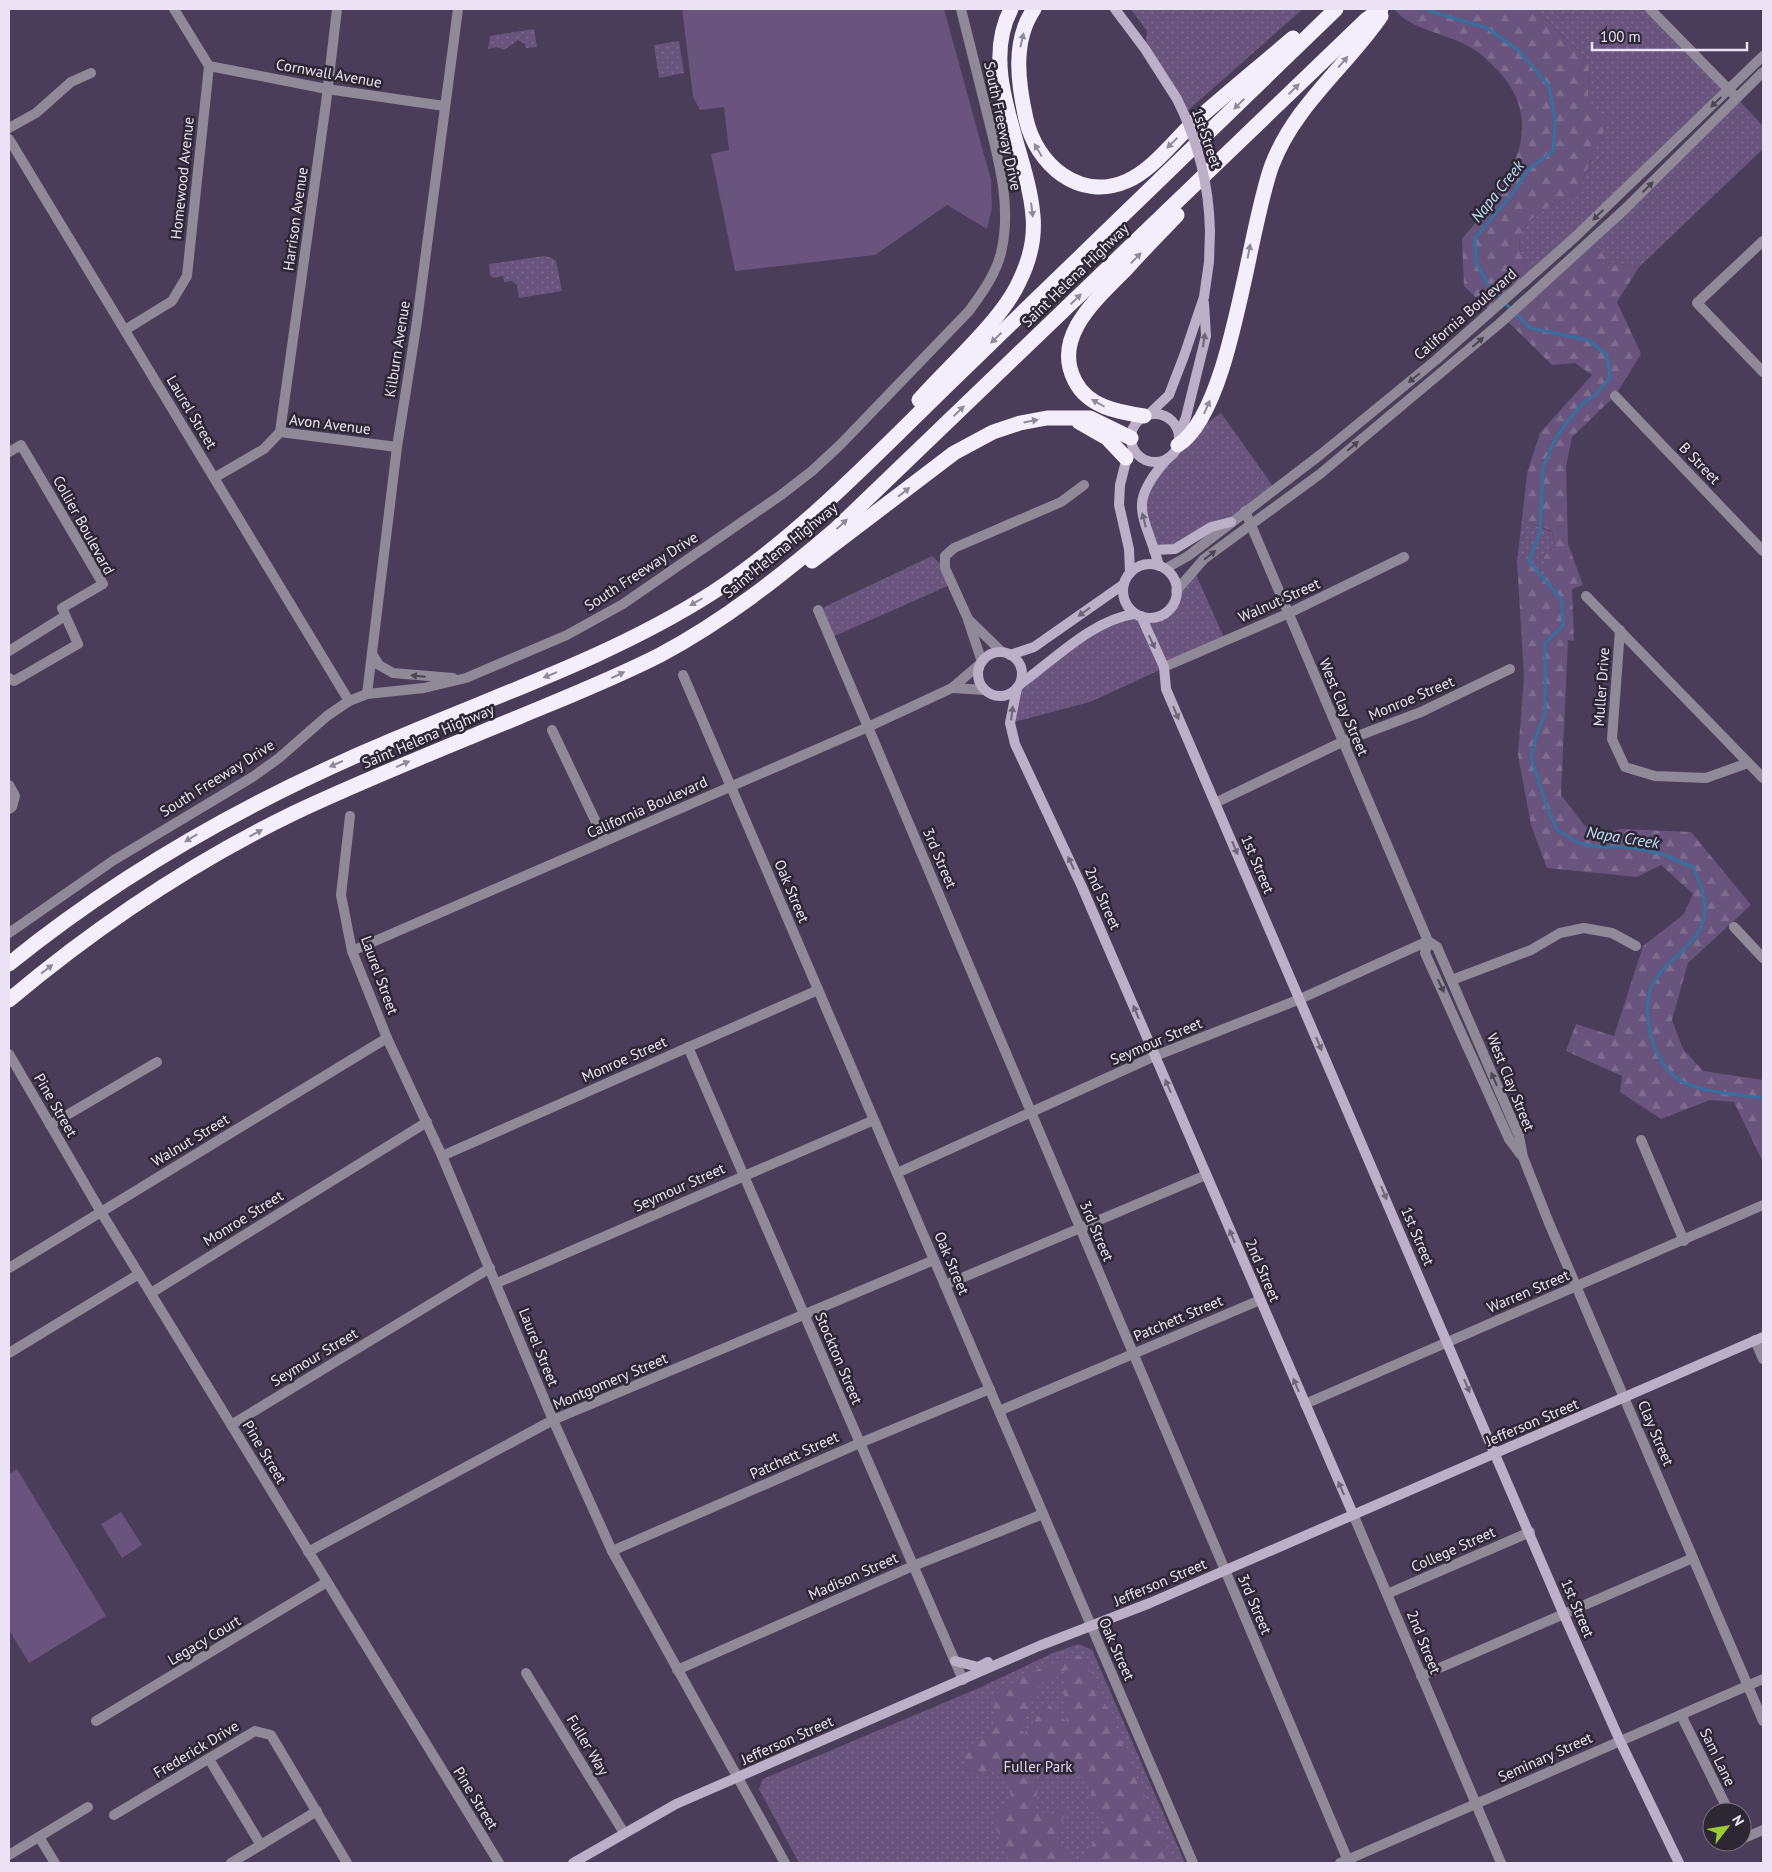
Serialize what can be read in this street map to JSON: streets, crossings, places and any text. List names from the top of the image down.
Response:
{
  "streets": {
    "highway": ["Saint Helena Highway"],
    "main road": ["1st Street", "2nd Street", "Jefferson Street"],
    "street": [
      "Cornwall Avenue",
      "South Freeway Drive",
      "Homewood Avenue",
      "Harrison Avenue",
      "California Boulevard",
      "Kilburn Avenue",
      "Laurel Street",
      "Avon Avenue",
      "B Street",
      "Collier Boulevard",
      "Walnut Street",
      "Muller Drive",
      "Monroe Street",
      "West Clay Street",
      "3rd Street",
      "Oak Street",
      "Seymour Street",
      "Pine Street",
      "Warren Street",
      "Patchett Street",
      "Stockton Street",
      "Montgomery Street",
      "Clay Street",
      "College Street",
      "Madison Street",
      "Legacy Court",
      "Fuller Way",
      "Frederick Drive",
      "Seminary Street",
      "Sam Lane"
    ]
  },
  "crossings": [
    ["Cornwall Avenue", "Homewood Avenue"],
    ["Cornwall Avenue", "Harrison Avenue"],
    ["Cornwall Avenue", "Kilburn Avenue"],
    ["South Freeway Drive", "Kilburn Avenue"],
    ["South Freeway Drive", "Laurel Street"],
    ["1st Street", "California Boulevard"],
    ["1st Street", "Walnut Street"],
    ["1st Street", "Monroe Street"],
    ["1st Street", "Seymour Street"],
    ["1st Street", "Warren Street"],
    ["1st Street", "Jefferson Street"],
    ["1st Street", "College Street"],
    ["1st Street", "Seminary Street"],
    ["Homewood Avenue", "Laurel Street"],
    ["Harrison Avenue", "Avon Avenue"],
    ["California Boulevard", "Laurel Street"],
    ["California Boulevard", "West Clay Street"],
    ["California Boulevard", "3rd Street"],
    ["California Boulevard", "Oak Street"],
    ["California Boulevard", "2nd Street"],
    ["Kilburn Avenue", "Avon Avenue"],
    ["Laurel Street", "Avon Avenue"],
    ["Laurel Street", "Walnut Street"],
    ["Laurel Street", "Monroe Street"],
    ["Laurel Street", "Seymour Street"],
    ["Laurel Street", "Patchett Street"],
    ["Laurel Street", "Montgomery Street"],
    ["Laurel Street", "Jefferson Street"],
    ["Laurel Street", "Madison Street"],
    ["Walnut Street", "West Clay Street"],
    ["Walnut Street", "Pine Street"],
    ["Monroe Street", "West Clay Street"],
    ["Monroe Street", "Oak Street"],
    ["Monroe Street", "Pine Street"],
    ["Monroe Street", "Stockton Street"],
    ["West Clay Street", "Seymour Street"],
    ["West Clay Street", "Clay Street"],
    ["3rd Street", "Seymour Street"],
    ["3rd Street", "Patchett Street"],
    ["3rd Street", "Jefferson Street"],
    ["3rd Street", "Seminary Street"],
    ["Oak Street", "Seymour Street"],
    ["Oak Street", "Patchett Street"],
    ["Oak Street", "Montgomery Street"],
    ["Oak Street", "Jefferson Street"],
    ["Oak Street", "Madison Street"],
    ["2nd Street", "Seymour Street"],
    ["2nd Street", "Warren Street"],
    ["2nd Street", "Patchett Street"],
    ["2nd Street", "Jefferson Street"],
    ["2nd Street", "College Street"],
    ["2nd Street", "Seminary Street"],
    ["Seymour Street", "Pine Street"],
    ["Seymour Street", "Stockton Street"],
    ["Pine Street", "Montgomery Street"],
    ["Pine Street", "Legacy Court"],
    ["Warren Street", "Clay Street"],
    ["Patchett Street", "Stockton Street"],
    ["Stockton Street", "Montgomery Street"],
    ["Stockton Street", "Jefferson Street"],
    ["Stockton Street", "Madison Street"],
    ["Jefferson Street", "Clay Street"],
    ["Jefferson Street", "Fuller Way"],
    ["Clay Street", "Seminary Street"],
    ["Seminary Street", "Sam Lane"]
  ],
  "one_way": ["2nd Street"],
  "water": ["Napa Creek"],
  "parks": ["Fuller Park"],
  "scale_bar": "100 m",
  "north": "top right"
}
